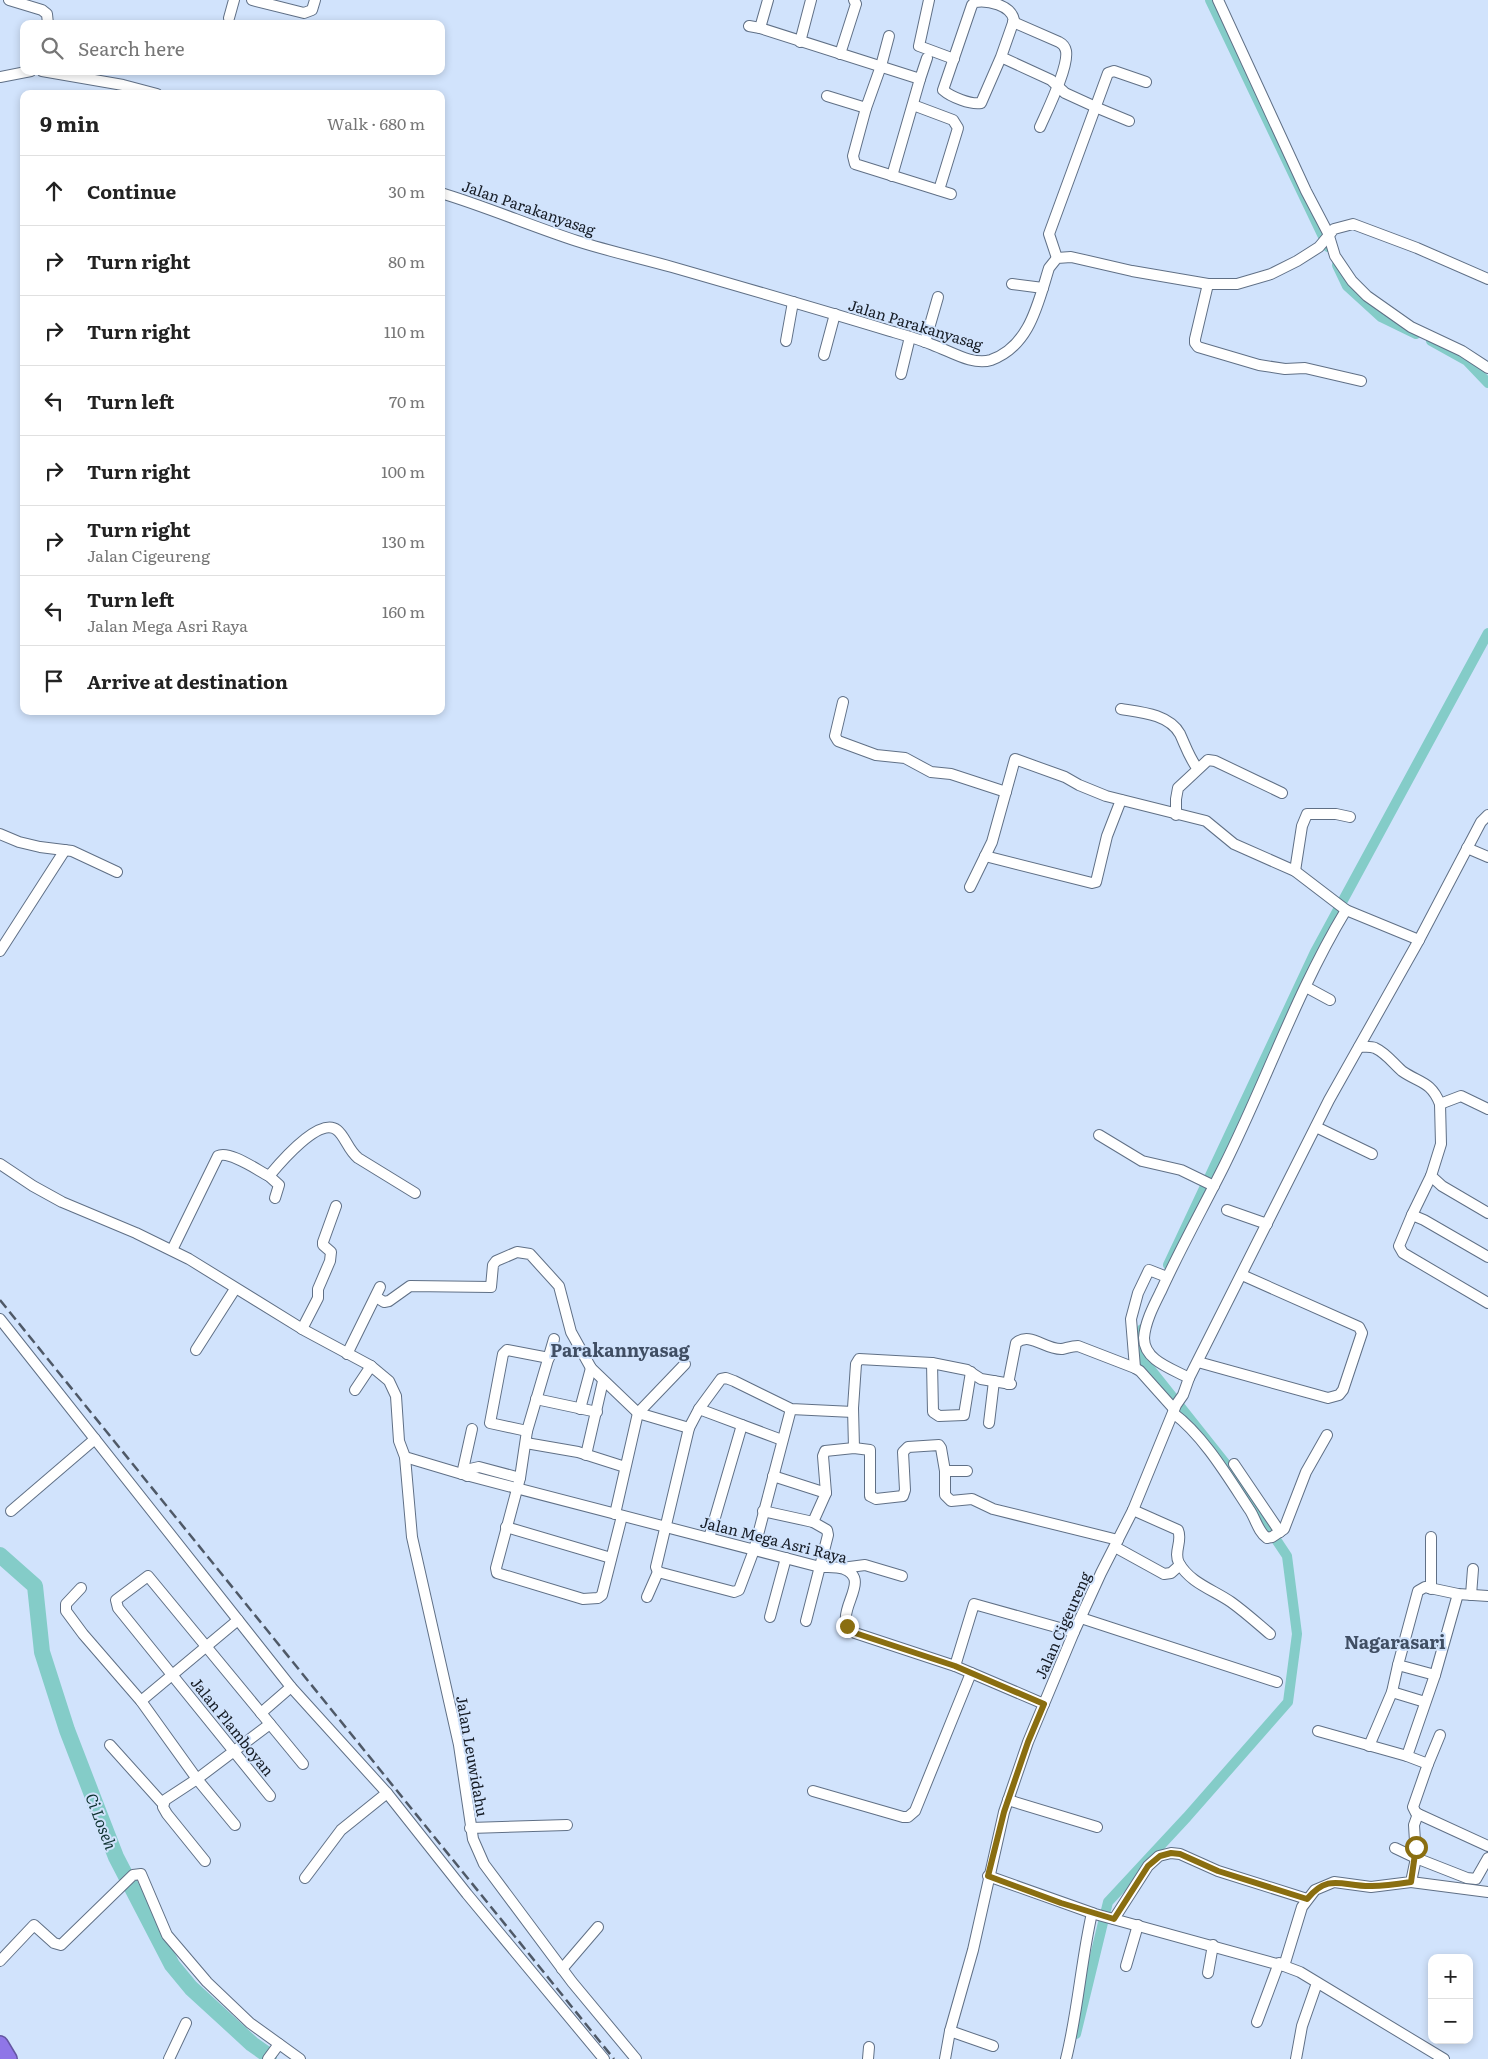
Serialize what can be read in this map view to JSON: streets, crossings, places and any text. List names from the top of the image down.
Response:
{
  "streets": {
    "street": [
      "Jalan Parakanyasag",
      "Jalan Mega Asri Raya",
      "Jalan Cigeureng",
      "Jalan Plamboyan",
      "Jalan Leuwidahu"
    ]
  },
  "crossings": [
    ["Jalan Mega Asri Raya", "Jalan Cigeureng"],
    ["Jalan Mega Asri Raya", "Jalan Leuwidahu"]
  ],
  "districts": ["Parakannyasag", "Nagarasari"],
  "water": ["Ci Loseh"],
  "page": {
    "search": "Search here",
    "heading": ["9 min", "Walk · 680 m"],
    "list": [
      ["Continue", "30 m"],
      ["Turn right", "80 m"],
      ["Turn right", "110 m"],
      ["Turn left", "70 m"],
      ["Turn right", "100 m"],
      ["Turn right", "Jalan Cigeureng", "130 m"],
      ["Turn left", "Jalan Mega Asri Raya", "160 m"],
      "Arrive at destination"
    ],
    "map_buttons": ["+", "−"]
  }
}
